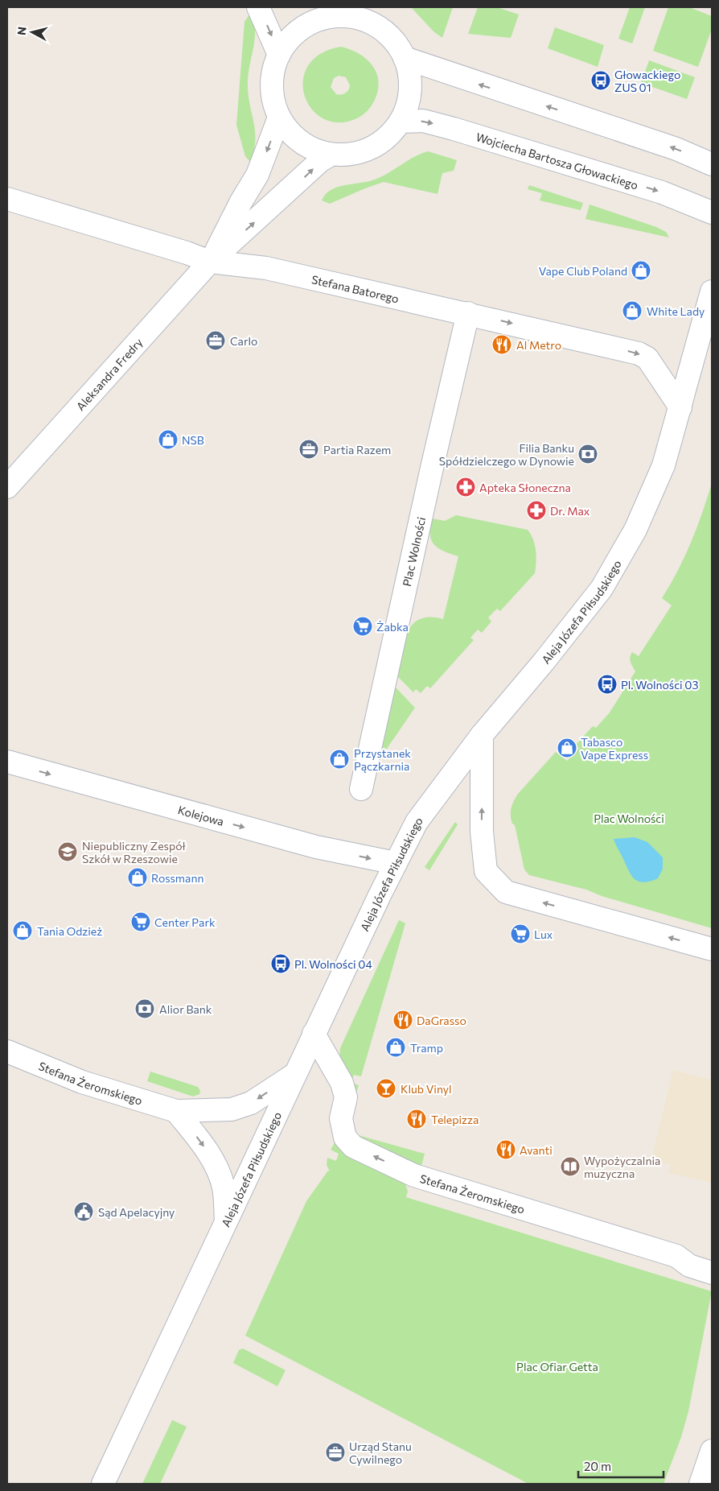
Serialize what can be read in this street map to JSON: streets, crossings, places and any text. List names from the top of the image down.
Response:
{
  "streets": {
    "street": [
      "Wojciecha Bartosza Głowackiego",
      "Stefana Batorego",
      "Aleksandra Fredry",
      "Plac Wolności",
      "Aleja Józefa Piłsudskiego",
      "Kolejowa",
      "Stefana Żeromskiego"
    ]
  },
  "crossings": [
    ["Stefana Batorego", "Aleksandra Fredry"],
    ["Stefana Batorego", "Plac Wolności"],
    ["Stefana Batorego", "Aleja Józefa Piłsudskiego"],
    ["Aleja Józefa Piłsudskiego", "Kolejowa"],
    ["Aleja Józefa Piłsudskiego", "Stefana Żeromskiego"]
  ],
  "one_way": ["Kolejowa", "Stefana Żeromskiego"],
  "parks": ["Plac Wolności", "Plac Ofiar Getta"],
  "places": {
    "bus stop": ["Głowackiego ZUS 01", "Pl. Wolności 03", "Pl. Wolności 04"],
    "shop": [
      "Vape Club Poland",
      "White Lady",
      "NSB",
      "Tabasco Vape Express",
      "Przystanek Pączkarnia",
      "Rossmann",
      "Tania Odzież",
      "Tramp"
    ],
    "office": ["Carlo", "Partia Razem", "Urząd Stanu Cywilnego"],
    "restaurant": [
      "Al Metro",
      "DaGrasso",
      "Telepizza",
      "Avanti"
    ],
    "bank": ["Filia Banku Spółdzielczego w Dynowie", "Alior Bank"],
    "pharmacy": ["Apteka Słoneczna", "Dr. Max"],
    "supermarket": ["Żabka", "Center Park", "Lux"],
    "school or university": ["Niepubliczny Zespół Szkół w Rzeszowie"],
    "bar": ["Klub Vinyl"],
    "library": ["Wypożyczalnia muzyczna"],
    "public building": ["Sąd Apelacyjny"]
  },
  "scale_bar": "20 m",
  "north": "left"
}
